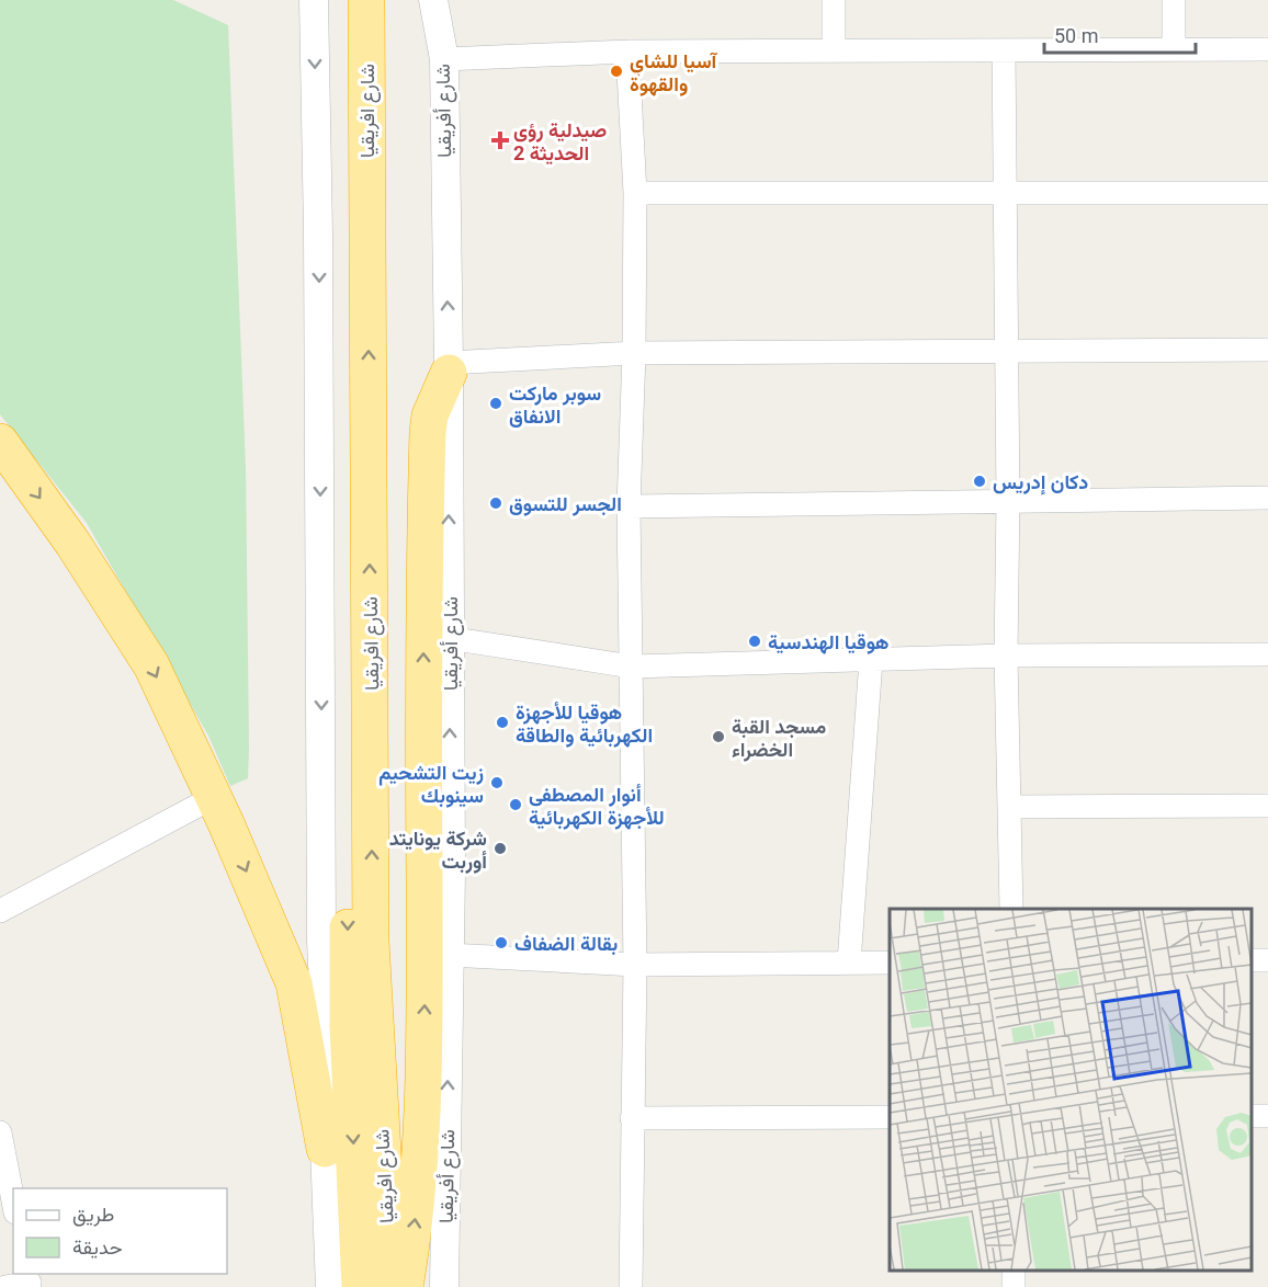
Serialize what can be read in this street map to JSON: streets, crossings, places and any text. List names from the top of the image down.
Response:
{
  "streets": {
    "highway": ["شارع افريقيا"],
    "street": ["شارع أفريقيا"]
  },
  "places": {
    "other": [
      "آسيا للشاي والقهوة",
      "سوبر ماركت الانفاق",
      "دكان إدريس",
      "الجسر للتسوق",
      "هوقيا الهندسية",
      "هوقيا للأجهزة الكهربائية والطاقة",
      "مسجد القبة الخضراء",
      "زيت التشحيم سينوبك",
      "أنوار المصطفى للأجهزة الكهربائية",
      "شركة يونايتد أوربت",
      "بقالة الضفاف"
    ],
    "health": ["صيدلية رؤى الحديثة 2"]
  },
  "legend": ["طريق", "حديقة"],
  "scale_bar": "50 m"
}
